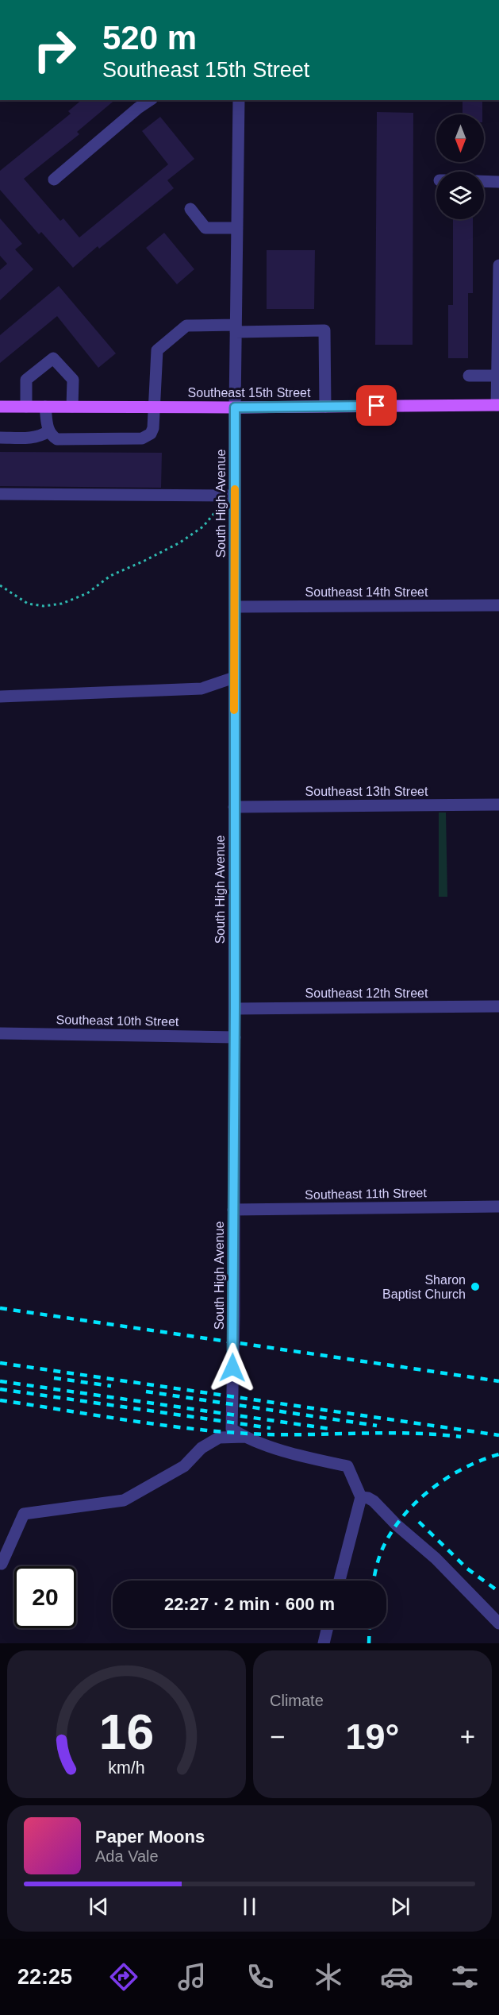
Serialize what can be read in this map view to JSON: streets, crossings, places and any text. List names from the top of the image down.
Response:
{
  "streets": {
    "main road": ["Southeast 15th Street"],
    "street": [
      "South High Avenue",
      "Southeast 14th Street",
      "Southeast 13th Street",
      "Southeast 12th Street",
      "Southeast 10th Street",
      "Southeast 11th Street"
    ]
  },
  "crossings": [
    ["Southeast 15th Street", "South High Avenue"],
    ["South High Avenue", "Southeast 14th Street"],
    ["South High Avenue", "Southeast 13th Street"],
    ["South High Avenue", "Southeast 12th Street"],
    ["South High Avenue", "Southeast 10th Street"],
    ["South High Avenue", "Southeast 11th Street"]
  ],
  "places": ["Sharon Baptist Church"],
  "north": "bottom",
  "page": {
    "turn": ["520 m", "Southeast 15th Street"],
    "limit": "20",
    "trip": "22:27 · 2 min · 600 m",
    "tile": "Climate",
    "heat": ["−", "19°", "+"],
    "song": ["Paper Moons", "Ada Vale"],
    "tabs": "22:25",
    "gauge": ["16", "km/h"]
  }
}
